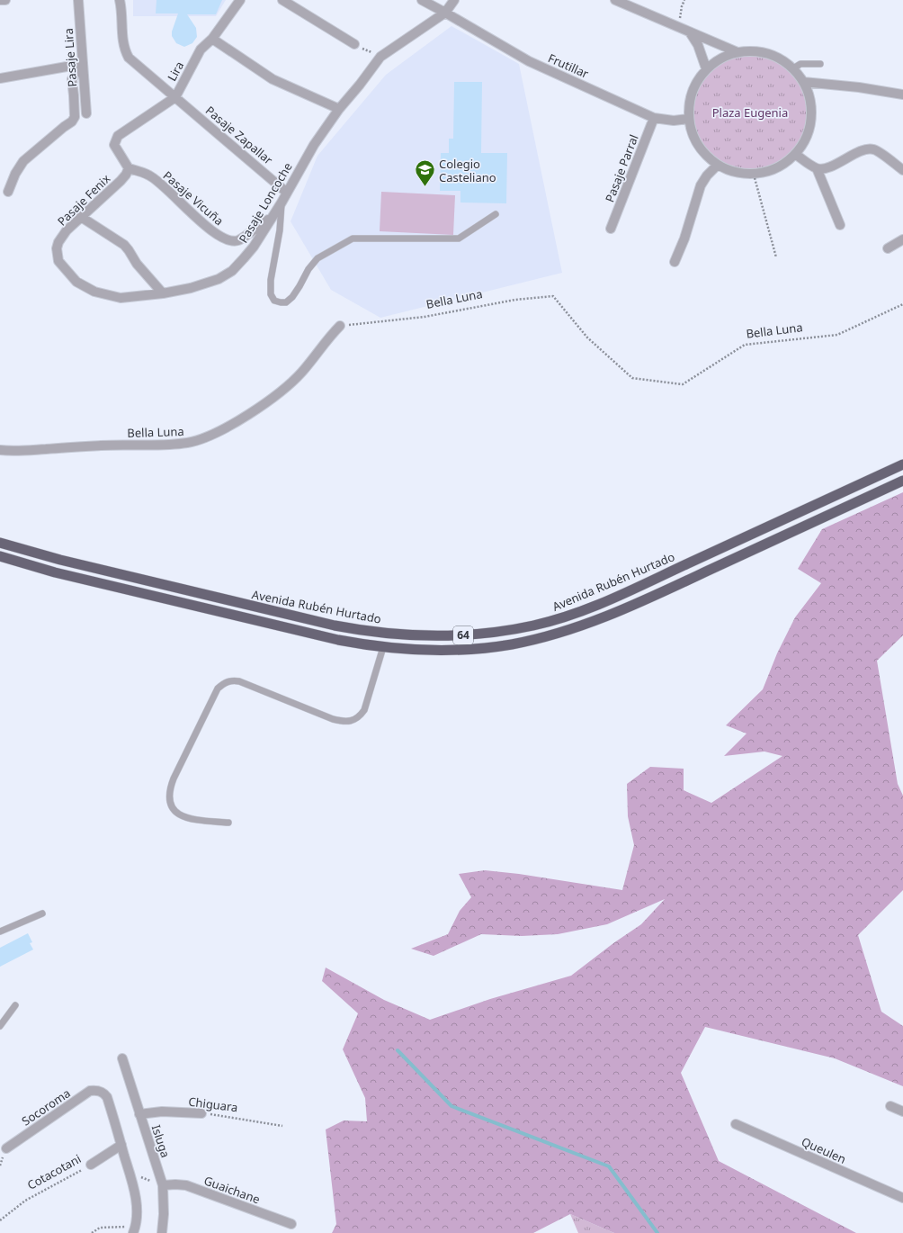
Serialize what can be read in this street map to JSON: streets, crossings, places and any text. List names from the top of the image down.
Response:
{
  "streets": {
    "highway": ["Avenida Rubén Hurtado", "64"],
    "street": [
      "Pasaje Lira",
      "Frutillar",
      "Lira",
      "Pasaje Zapallar",
      "Pasaje Parral",
      "Pasaje Vicuña",
      "Pasaje Fenix",
      "Pasaje Loncoche",
      "Bella Luna",
      "Chiguara",
      "Socoroma",
      "Isluga",
      "Queulen",
      "Cotacotani",
      "Guaichane"
    ]
  },
  "crossings": [
    ["Frutillar", "Pasaje Parral"],
    ["Frutillar", "Pasaje Loncoche"],
    ["Lira", "Pasaje Zapallar"],
    ["Lira", "Pasaje Vicuña"],
    ["Lira", "Pasaje Fenix"],
    ["Pasaje Zapallar", "Pasaje Loncoche"],
    ["Pasaje Vicuña", "Pasaje Fenix"],
    ["Pasaje Vicuña", "Pasaje Loncoche"],
    ["Pasaje Fenix", "Pasaje Loncoche"],
    ["Chiguara", "Isluga"],
    ["Socoroma", "Cotacotani"],
    ["Isluga", "Guaichane"]
  ],
  "parks": ["Plaza Eugenia"],
  "places": {
    "school or university": ["Colegio Casteliano"]
  }
}
